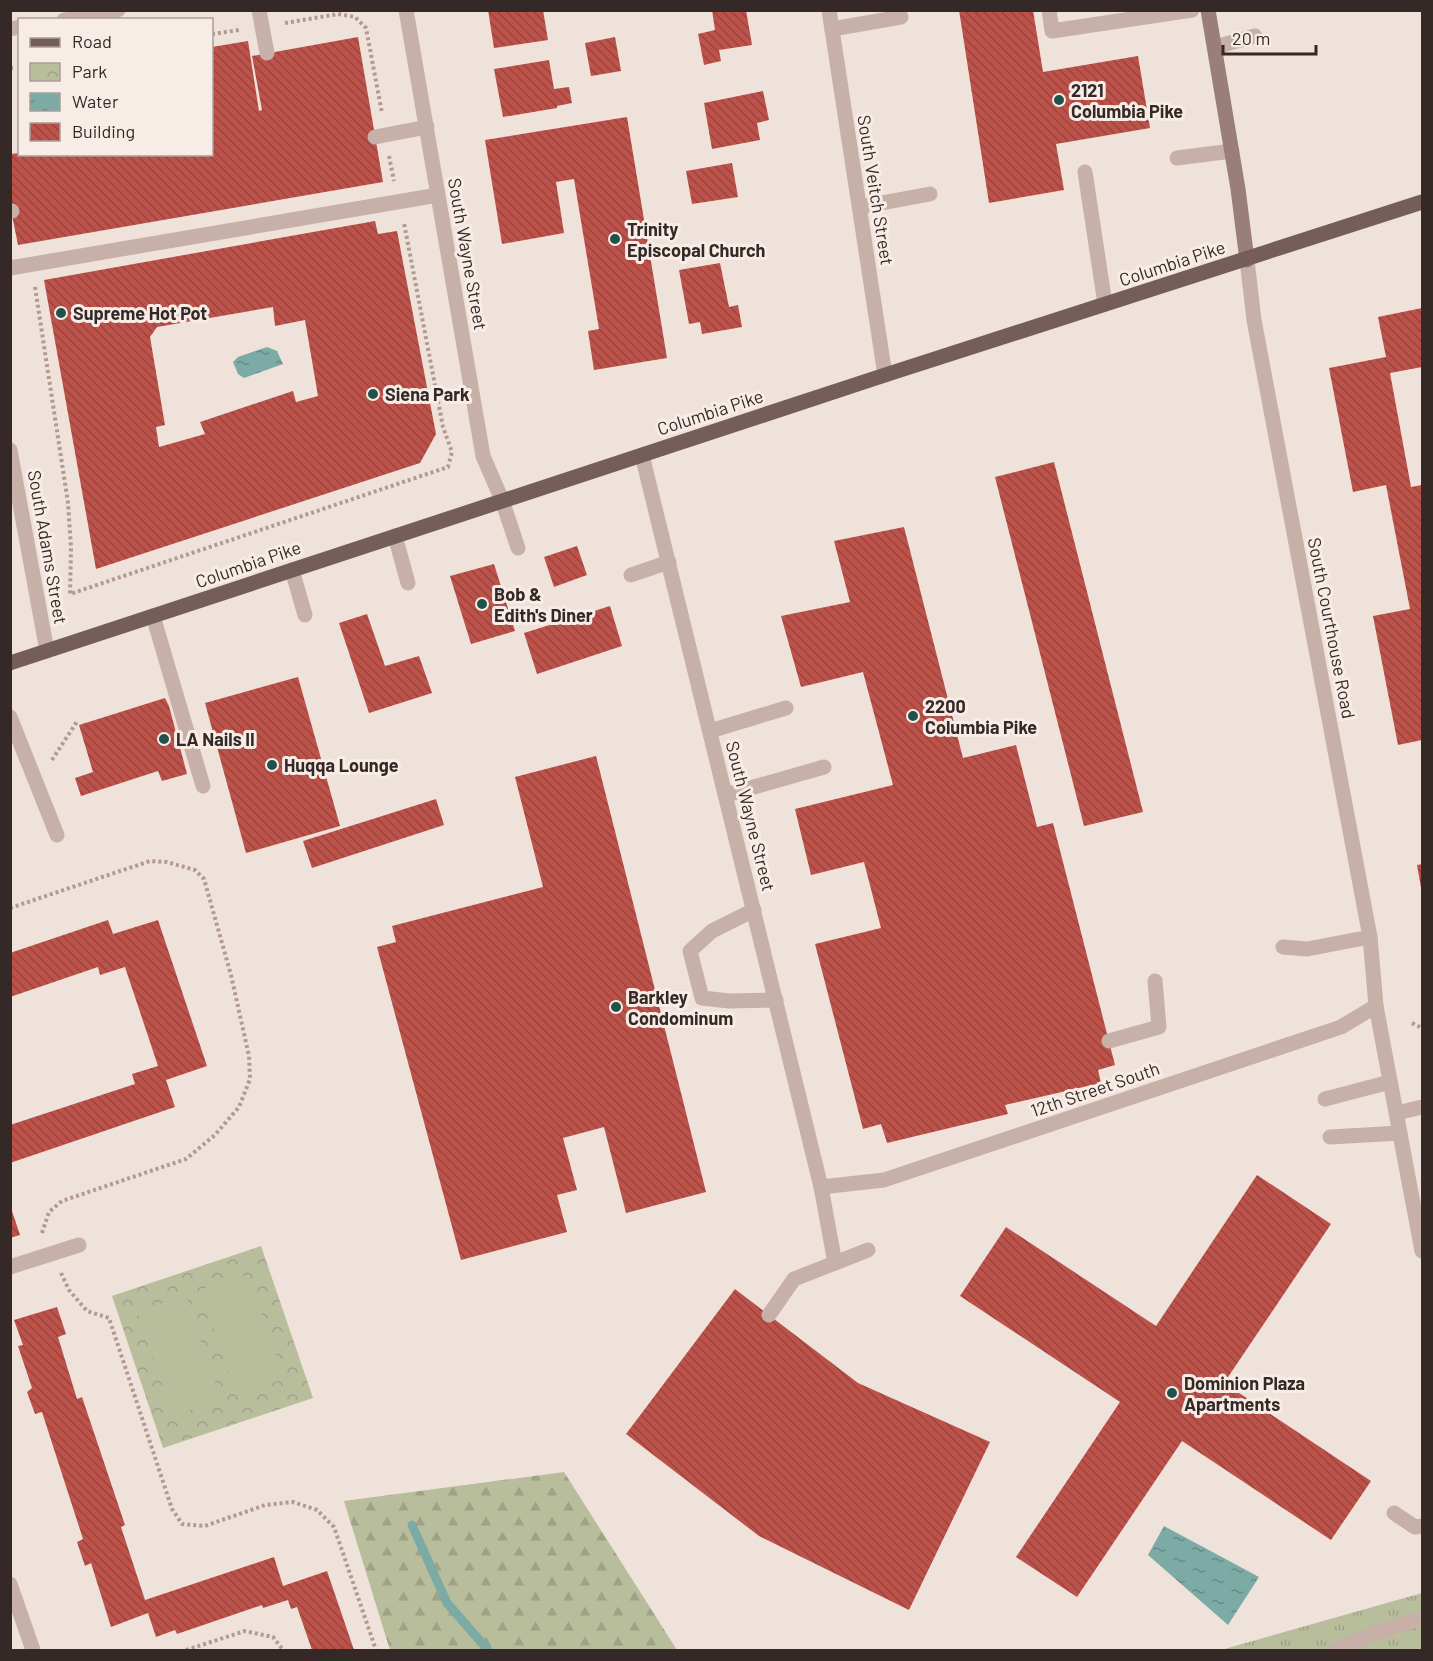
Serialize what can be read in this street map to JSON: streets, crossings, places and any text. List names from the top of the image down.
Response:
{
  "streets": {
    "main road": ["Columbia Pike"],
    "street": [
      "South Veitch Street",
      "South Wayne Street",
      "South Adams Street",
      "South Courthouse Road",
      "12th Street South"
    ]
  },
  "crossings": [
    ["South Veitch Street", "Columbia Pike"],
    ["South Wayne Street", "Columbia Pike"],
    ["South Wayne Street", "12th Street South"],
    ["Columbia Pike", "South Adams Street"],
    ["Columbia Pike", "South Courthouse Road"],
    ["South Courthouse Road", "12th Street South"]
  ],
  "places": [
    "2121 Columbia Pike",
    "Trinity Episcopal Church",
    "Supreme Hot Pot",
    "Siena Park",
    "Bob & Edith's Diner",
    "2200 Columbia Pike",
    "LA Nails II",
    "Huqqa Lounge",
    "Barkley Condominum",
    "Dominion Plaza Apartments"
  ],
  "legend": [
    "Road",
    "Park",
    "Water",
    "Building"
  ],
  "scale_bar": "20 m"
}
